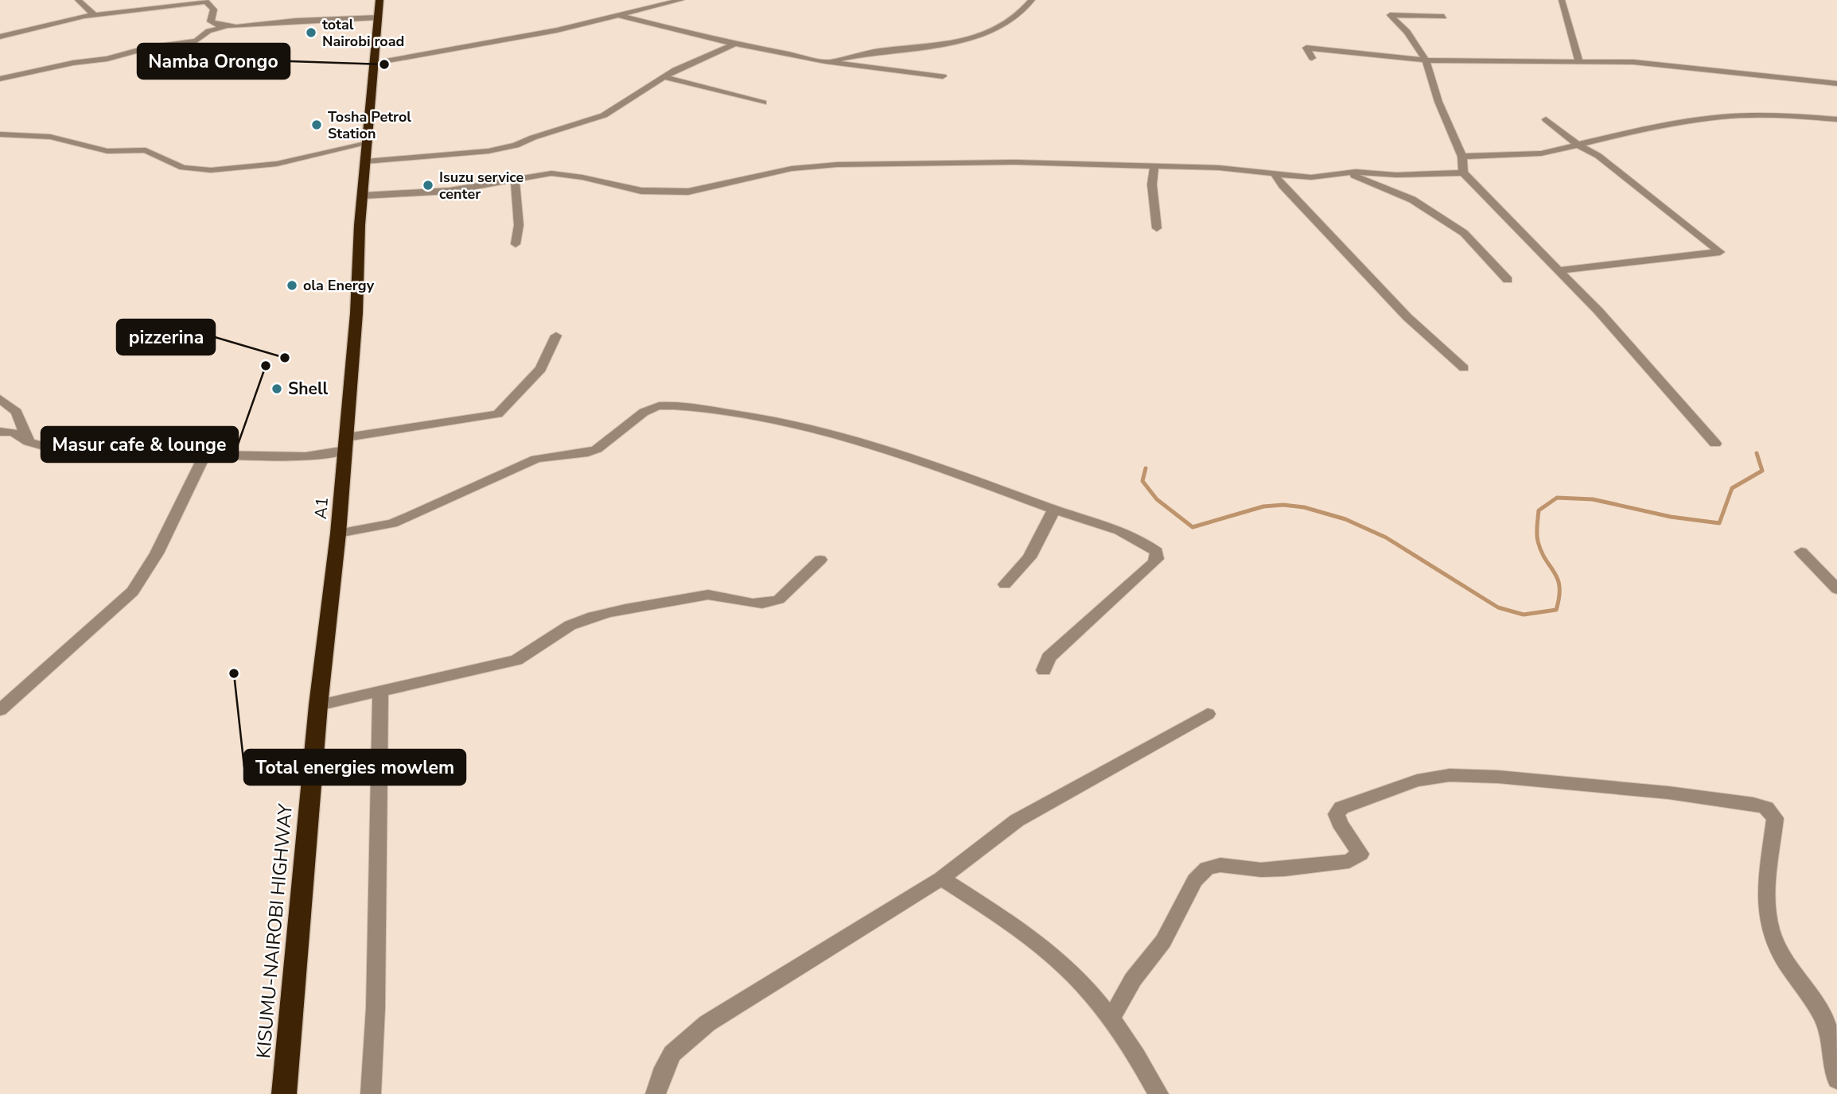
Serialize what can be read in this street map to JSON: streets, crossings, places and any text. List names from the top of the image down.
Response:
{
  "streets": {
    "highway": ["A1", "KISUMU-NAIROBI HIGHWAY"]
  },
  "crossings": [
    ["A1", "KISUMU-NAIROBI HIGHWAY"]
  ],
  "places": [
    "total Nairobi road",
    "Namba Orongo",
    "Tosha Petrol Station",
    "Isuzu service center",
    "ola Energy",
    "pizzerina",
    "Masur cafe & lounge",
    "Shell",
    "Total energies mowlem"
  ]
}
